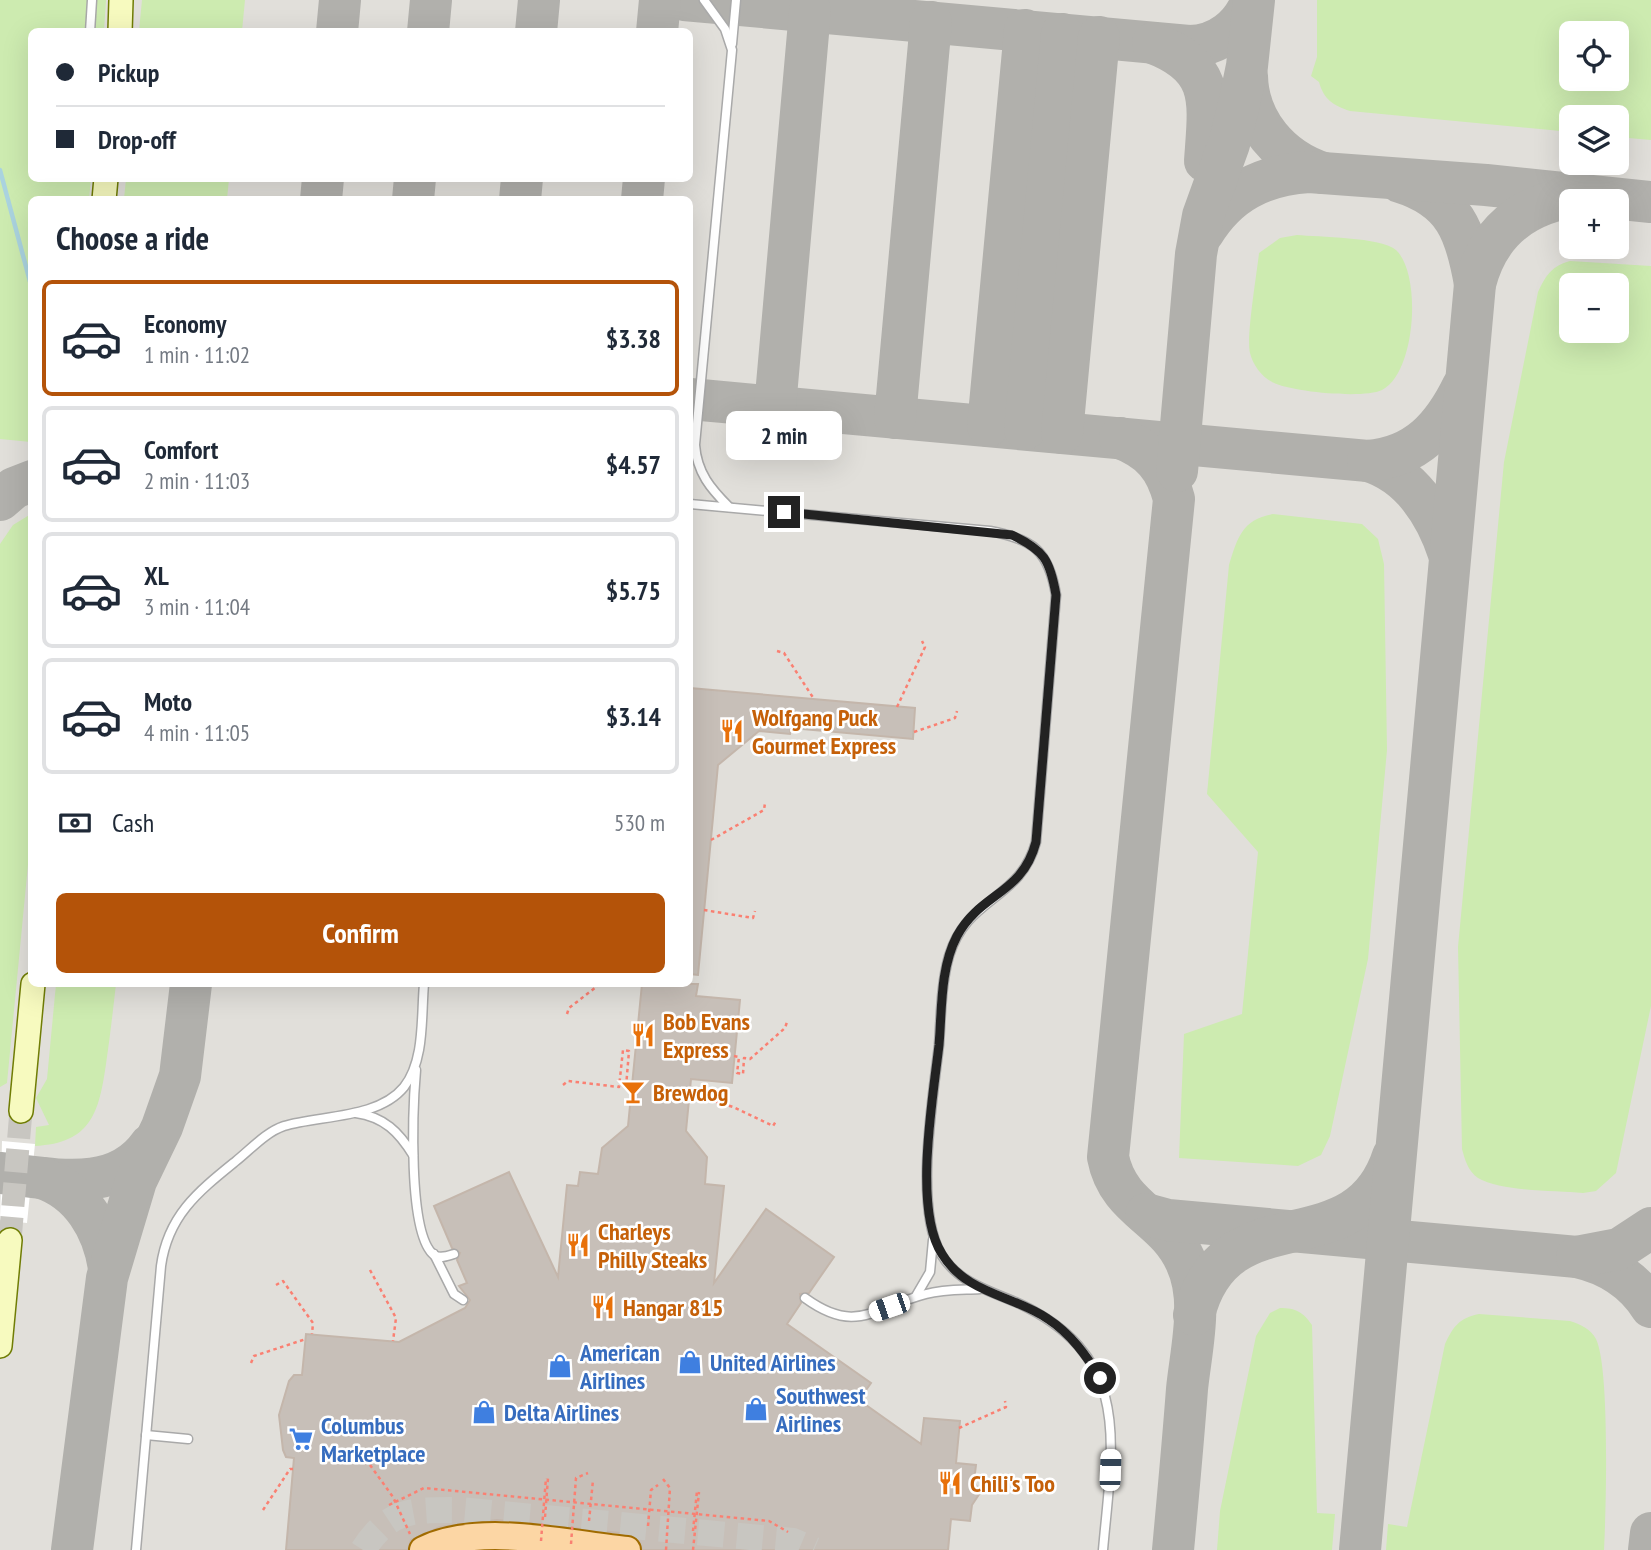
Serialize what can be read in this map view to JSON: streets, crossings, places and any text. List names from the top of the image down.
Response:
{
  "places": {
    "restaurant": [
      "Wolfgang Puck Gourmet Express",
      "Bob Evans Express",
      "Charleys Philly Steaks",
      "Hangar 815",
      "Chili's Too"
    ],
    "bar": ["Brewdog"],
    "shop": [
      "United Airlines",
      "American Airlines",
      "Southwest Airlines",
      "Delta Airlines"
    ],
    "supermarket": ["Columbus Marketplace"]
  },
  "page": {
    "map_buttons": ["+", "−"],
    "banner": ["Pickup", "Drop-off"],
    "heading": "Choose a ride",
    "list": [
      {
        "name": "Economy",
        "note": "1 min · 11:02",
        "value": "$3.38"
      },
      {
        "name": "Comfort",
        "note": "2 min · 11:03",
        "value": "$4.57"
      },
      {
        "name": "XL",
        "note": "3 min · 11:04",
        "value": "$5.75"
      },
      {
        "name": "Moto",
        "note": "4 min · 11:05",
        "value": "$3.14"
      }
    ],
    "bubble": "2 min",
    "pay": ["Cash", "530 m"],
    "buttons": "Confirm"
  }
}
